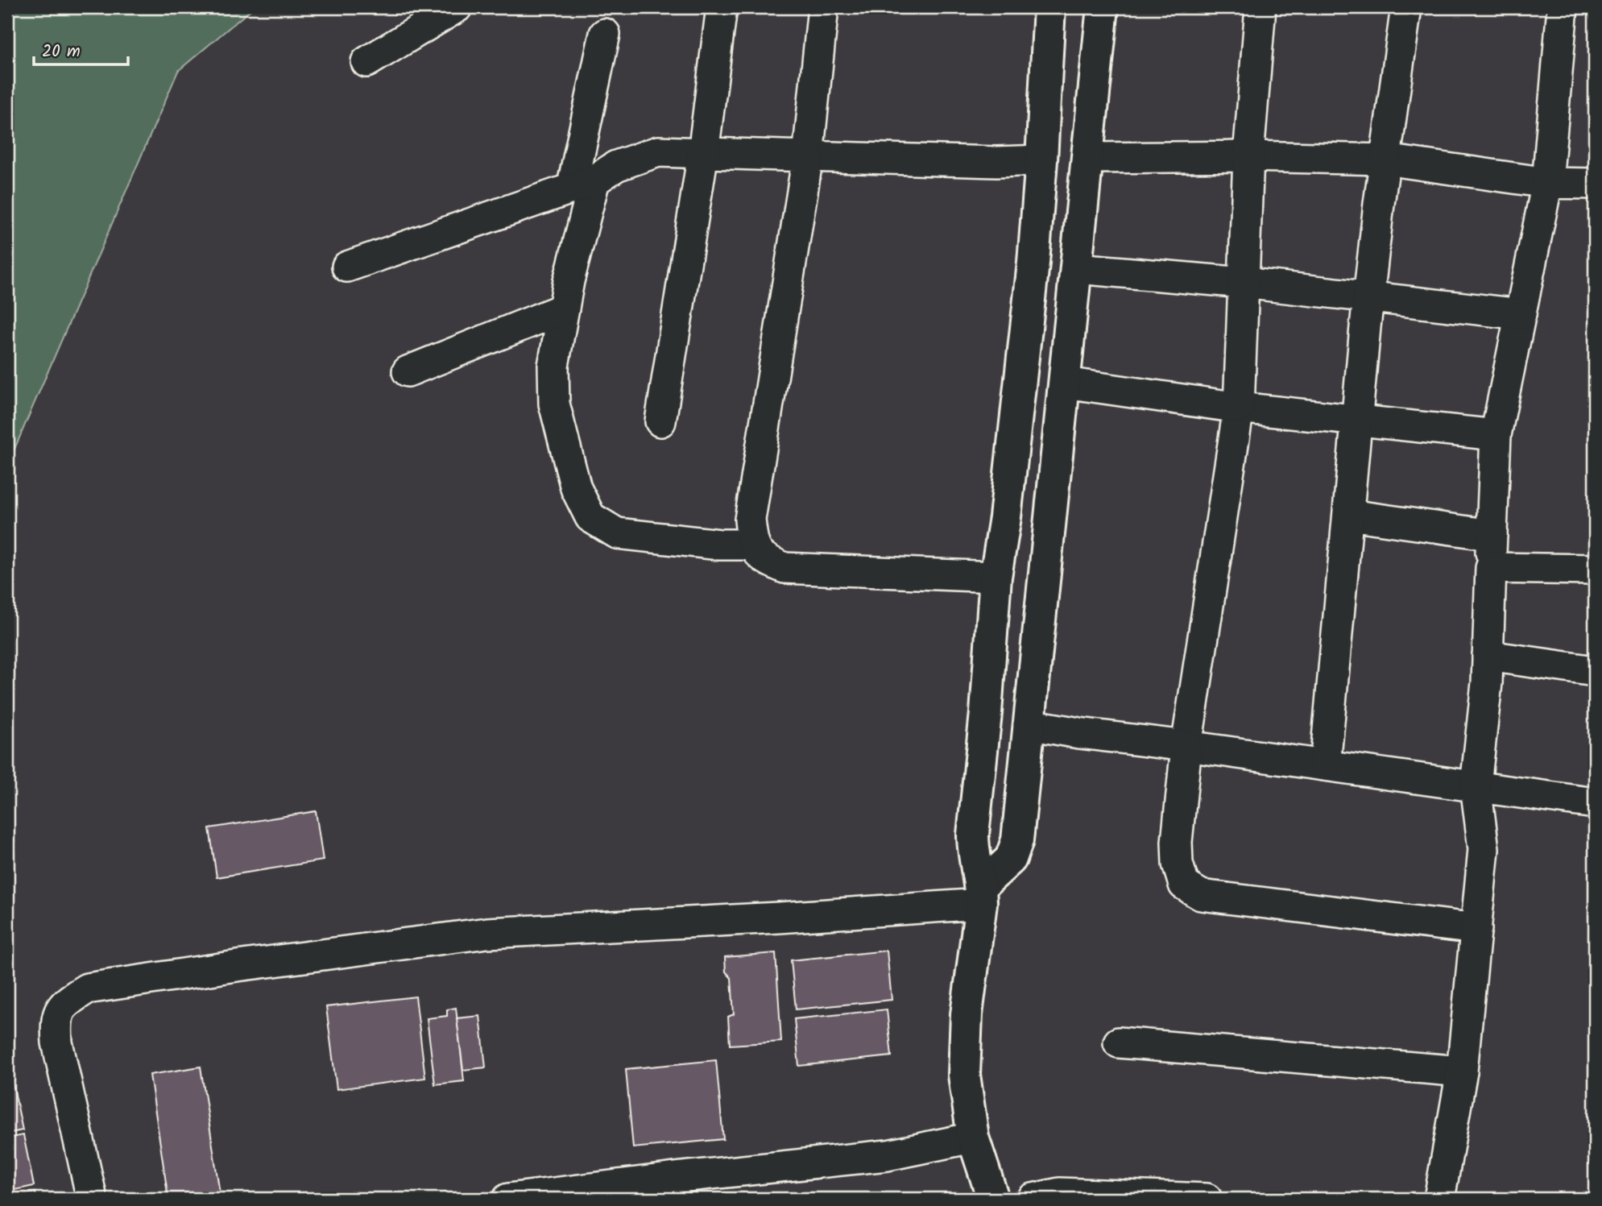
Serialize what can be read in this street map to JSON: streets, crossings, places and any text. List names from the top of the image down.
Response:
{
  "scale_bar": "20 m"
}
